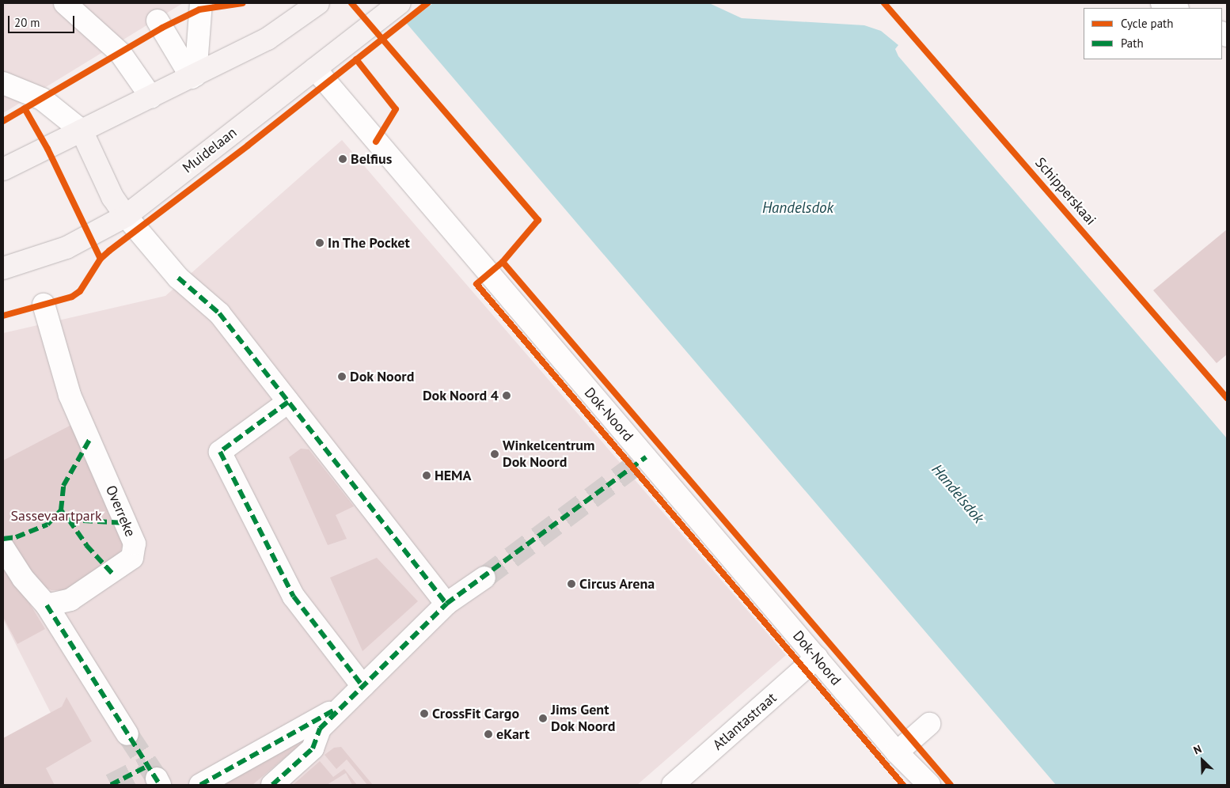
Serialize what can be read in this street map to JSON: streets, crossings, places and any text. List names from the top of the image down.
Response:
{
  "streets": {
    "main road": ["Muidelaan"],
    "street": ["Dok-Noord", "Overreke", "Atlantastraat"],
    "cycle path": ["Schipperskaai"]
  },
  "crossings": [
    ["Muidelaan", "Dok-Noord"],
    ["Dok-Noord", "Atlantastraat"]
  ],
  "water": ["Handelsdok"],
  "parks": ["Sassevaartpark"],
  "places": [
    "Belfius",
    "In The Pocket",
    "Dok Noord",
    "Dok Noord 4",
    "Winkelcentrum Dok Noord",
    "HEMA",
    "Circus Arena",
    "CrossFit Cargo",
    "Jims Gent Dok Noord",
    "eKart"
  ],
  "legend": ["Cycle path", "Path"],
  "scale_bar": "20 m",
  "north": "top left"
}
